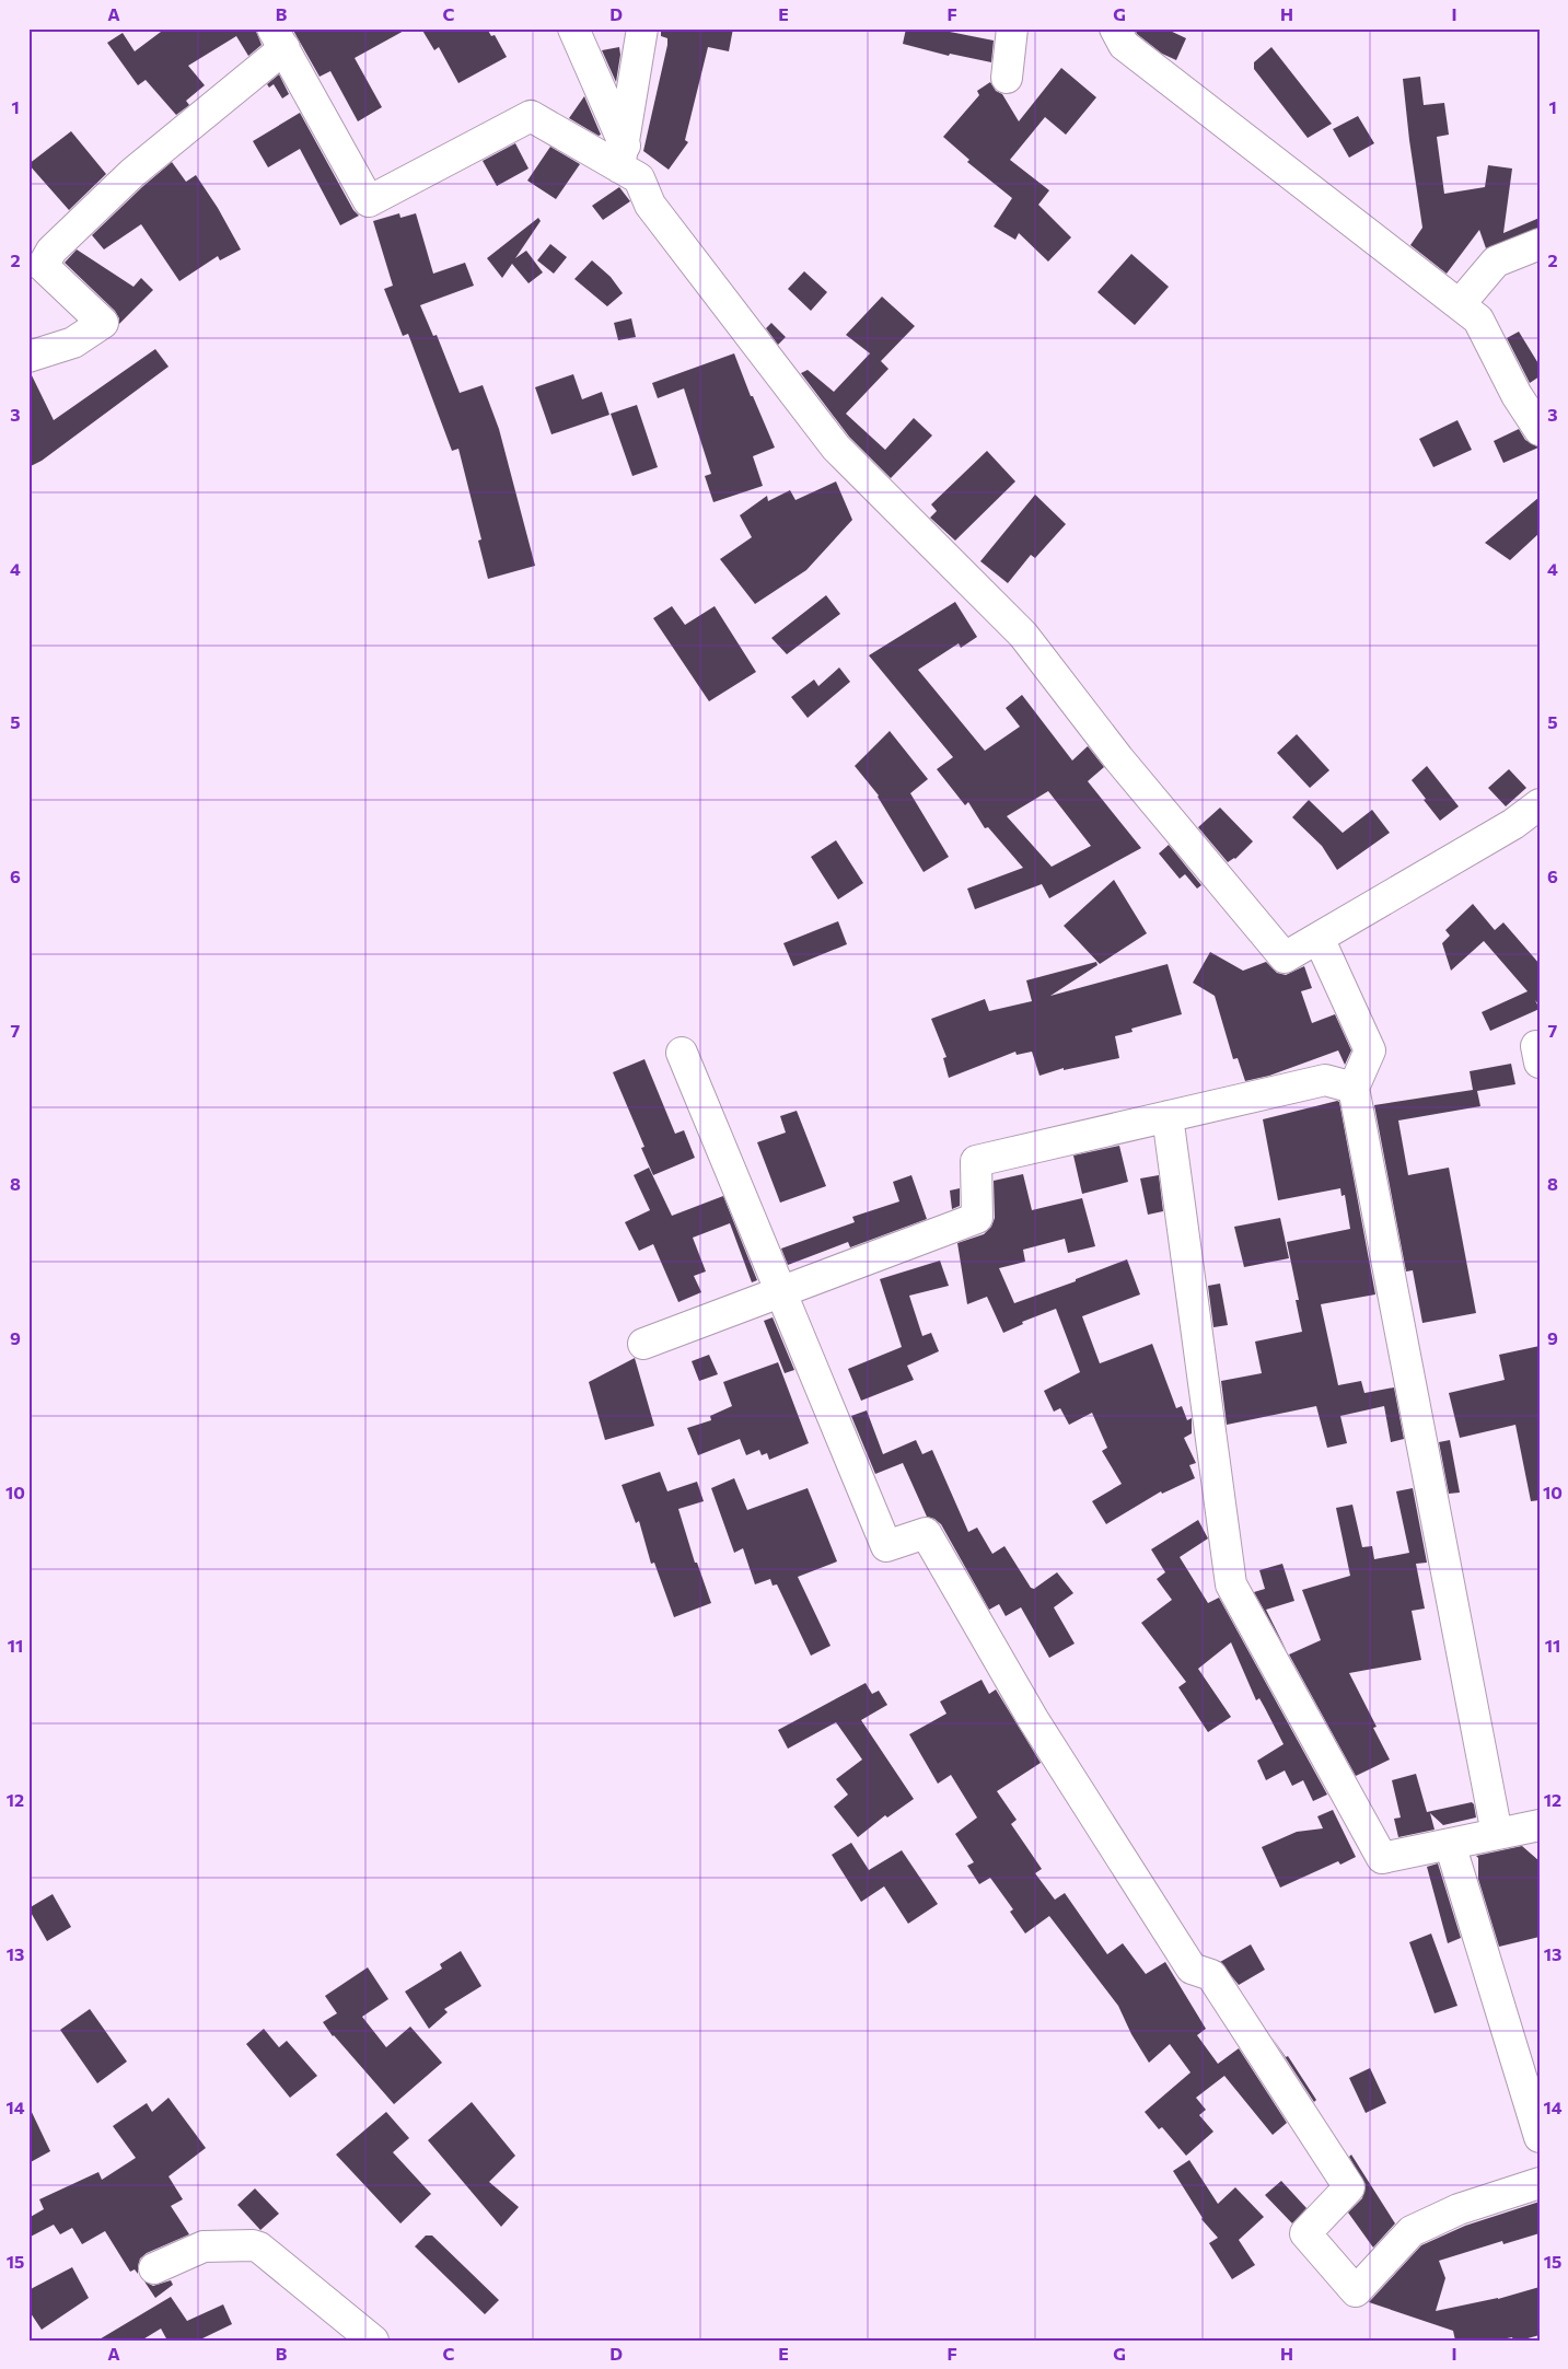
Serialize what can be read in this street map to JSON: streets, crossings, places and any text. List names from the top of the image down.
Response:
{
  "grid": {
    "columns": [
      "A",
      "B",
      "C",
      "D",
      "E",
      "F",
      "G",
      "H",
      "I"
    ],
    "rows": [
      "1",
      "2",
      "3",
      "4",
      "5",
      "6",
      "7",
      "8",
      "9",
      "10",
      "11",
      "12",
      "13",
      "14",
      "15"
    ]
  }
}
